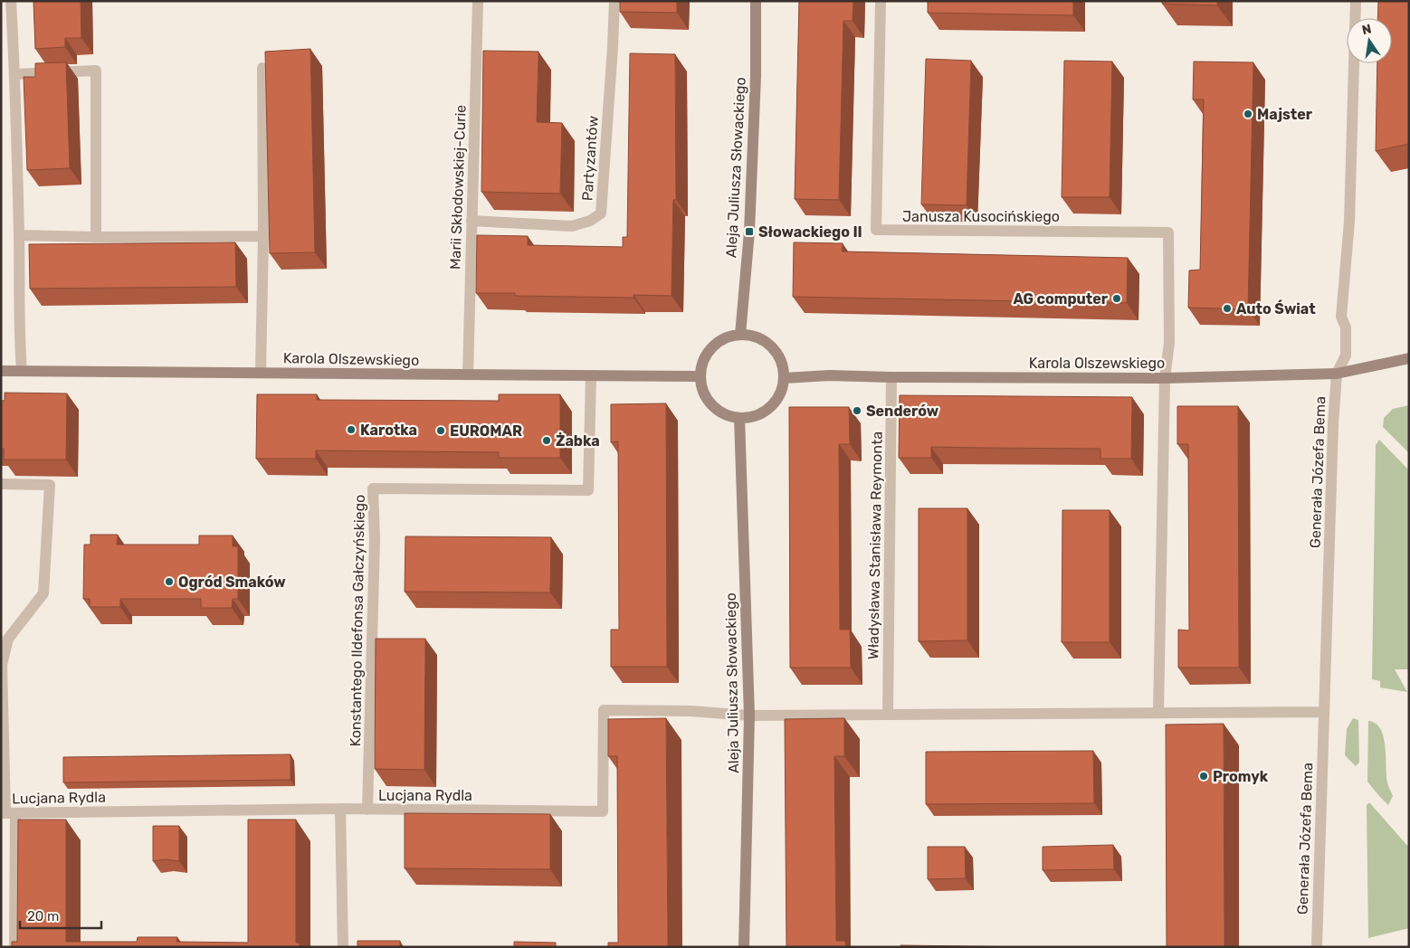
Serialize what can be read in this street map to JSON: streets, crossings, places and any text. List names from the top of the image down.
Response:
{
  "streets": {
    "street": [
      "Partyzantów",
      "Aleja Juliusza Słowackiego",
      "Marii Skłodowskiej-Curie",
      "Janusza Kusocińskiego",
      "Karola Olszewskiego",
      "Generała Józefa Bema",
      "Władysława Stanisława Reymonta",
      "Konstantego Ildefonsa Gałczyńskiego",
      "Lucjana Rydla"
    ]
  },
  "crossings": [
    ["Partyzantów", "Marii Skłodowskiej-Curie"],
    ["Aleja Juliusza Słowackiego", "Karola Olszewskiego"],
    ["Aleja Juliusza Słowackiego", "Lucjana Rydla"],
    ["Marii Skłodowskiej-Curie", "Karola Olszewskiego"],
    ["Janusza Kusocińskiego", "Karola Olszewskiego"],
    ["Karola Olszewskiego", "Generała Józefa Bema"],
    ["Karola Olszewskiego", "Władysława Stanisława Reymonta"],
    ["Karola Olszewskiego", "Konstantego Ildefonsa Gałczyńskiego"],
    ["Konstantego Ildefonsa Gałczyńskiego", "Lucjana Rydla"]
  ],
  "places": {
    "other": [
      "Majster",
      "AG computer",
      "Auto Świat",
      "Senderów",
      "Karotka",
      "EUROMAR",
      "Żabka",
      "Ogród Smaków",
      "Promyk"
    ],
    "transit": ["Słowackiego II"]
  },
  "scale_bar": "20 m",
  "north": "top"
}
